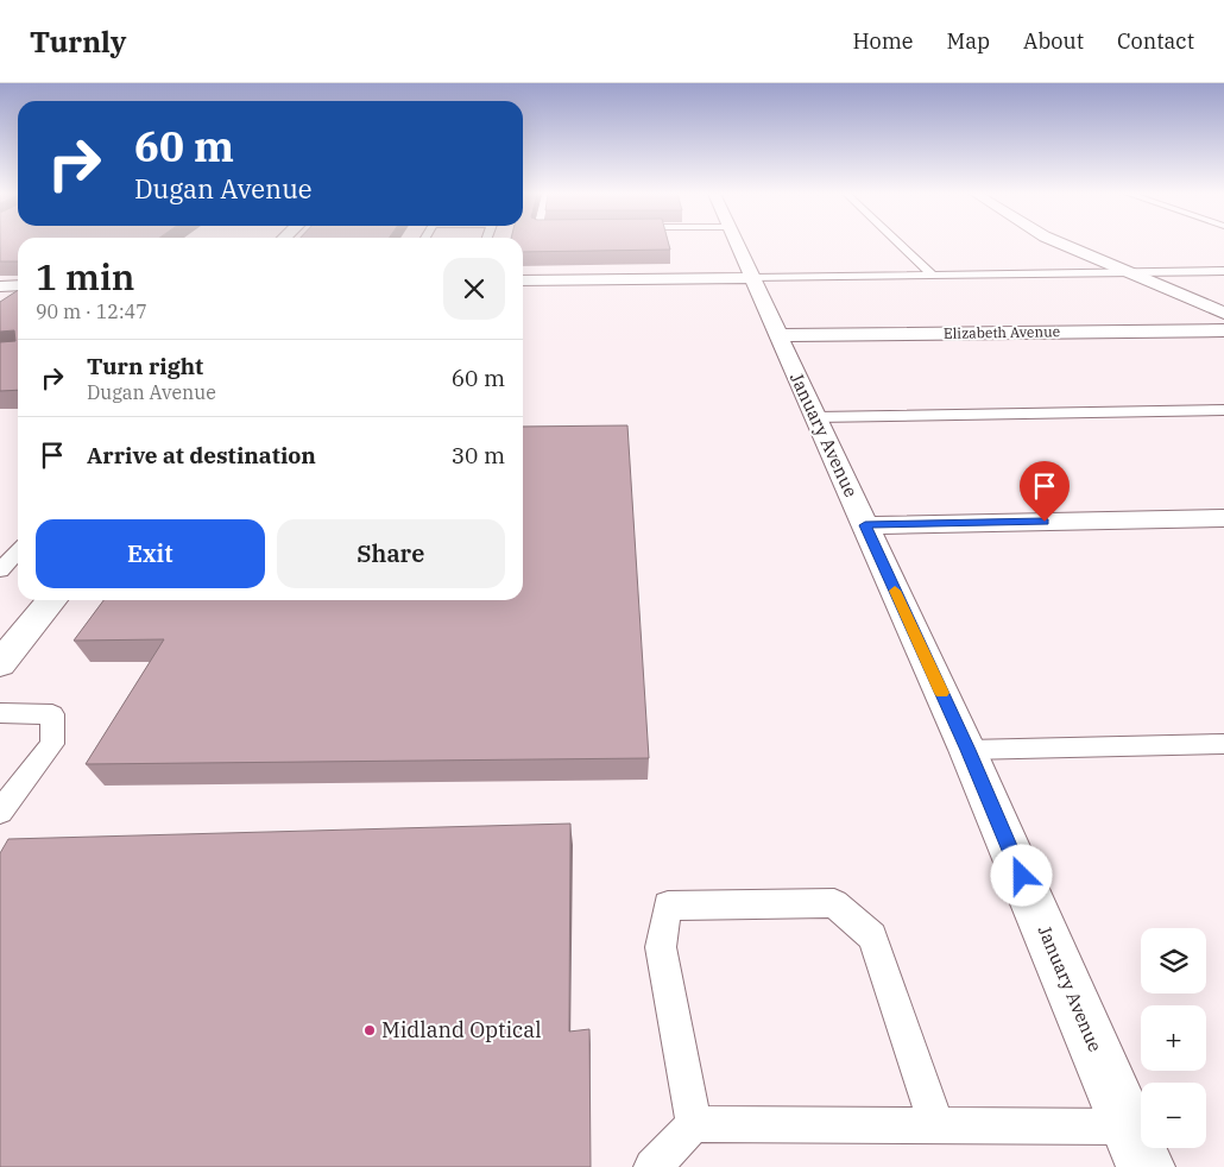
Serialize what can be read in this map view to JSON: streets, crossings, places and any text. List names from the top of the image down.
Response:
{
  "streets": {
    "street": ["Elizabeth Avenue", "January Avenue"]
  },
  "crossings": [
    ["Elizabeth Avenue", "January Avenue"]
  ],
  "places": ["Midland Optical"],
  "page": {
    "header": "Turnly",
    "nav": [
      "Home",
      "Map",
      "About",
      "Contact"
    ],
    "turn": ["60 m", "Dugan Avenue"],
    "heading": ["1 min", "90 m · 12:47"],
    "list": [
      {
        "name": "Turn right",
        "note": "Dugan Avenue",
        "value": "60 m"
      },
      {
        "name": "Arrive at destination",
        "value": "30 m"
      }
    ],
    "buttons": ["Exit", "Share"],
    "map_buttons": ["+", "−"]
  }
}
